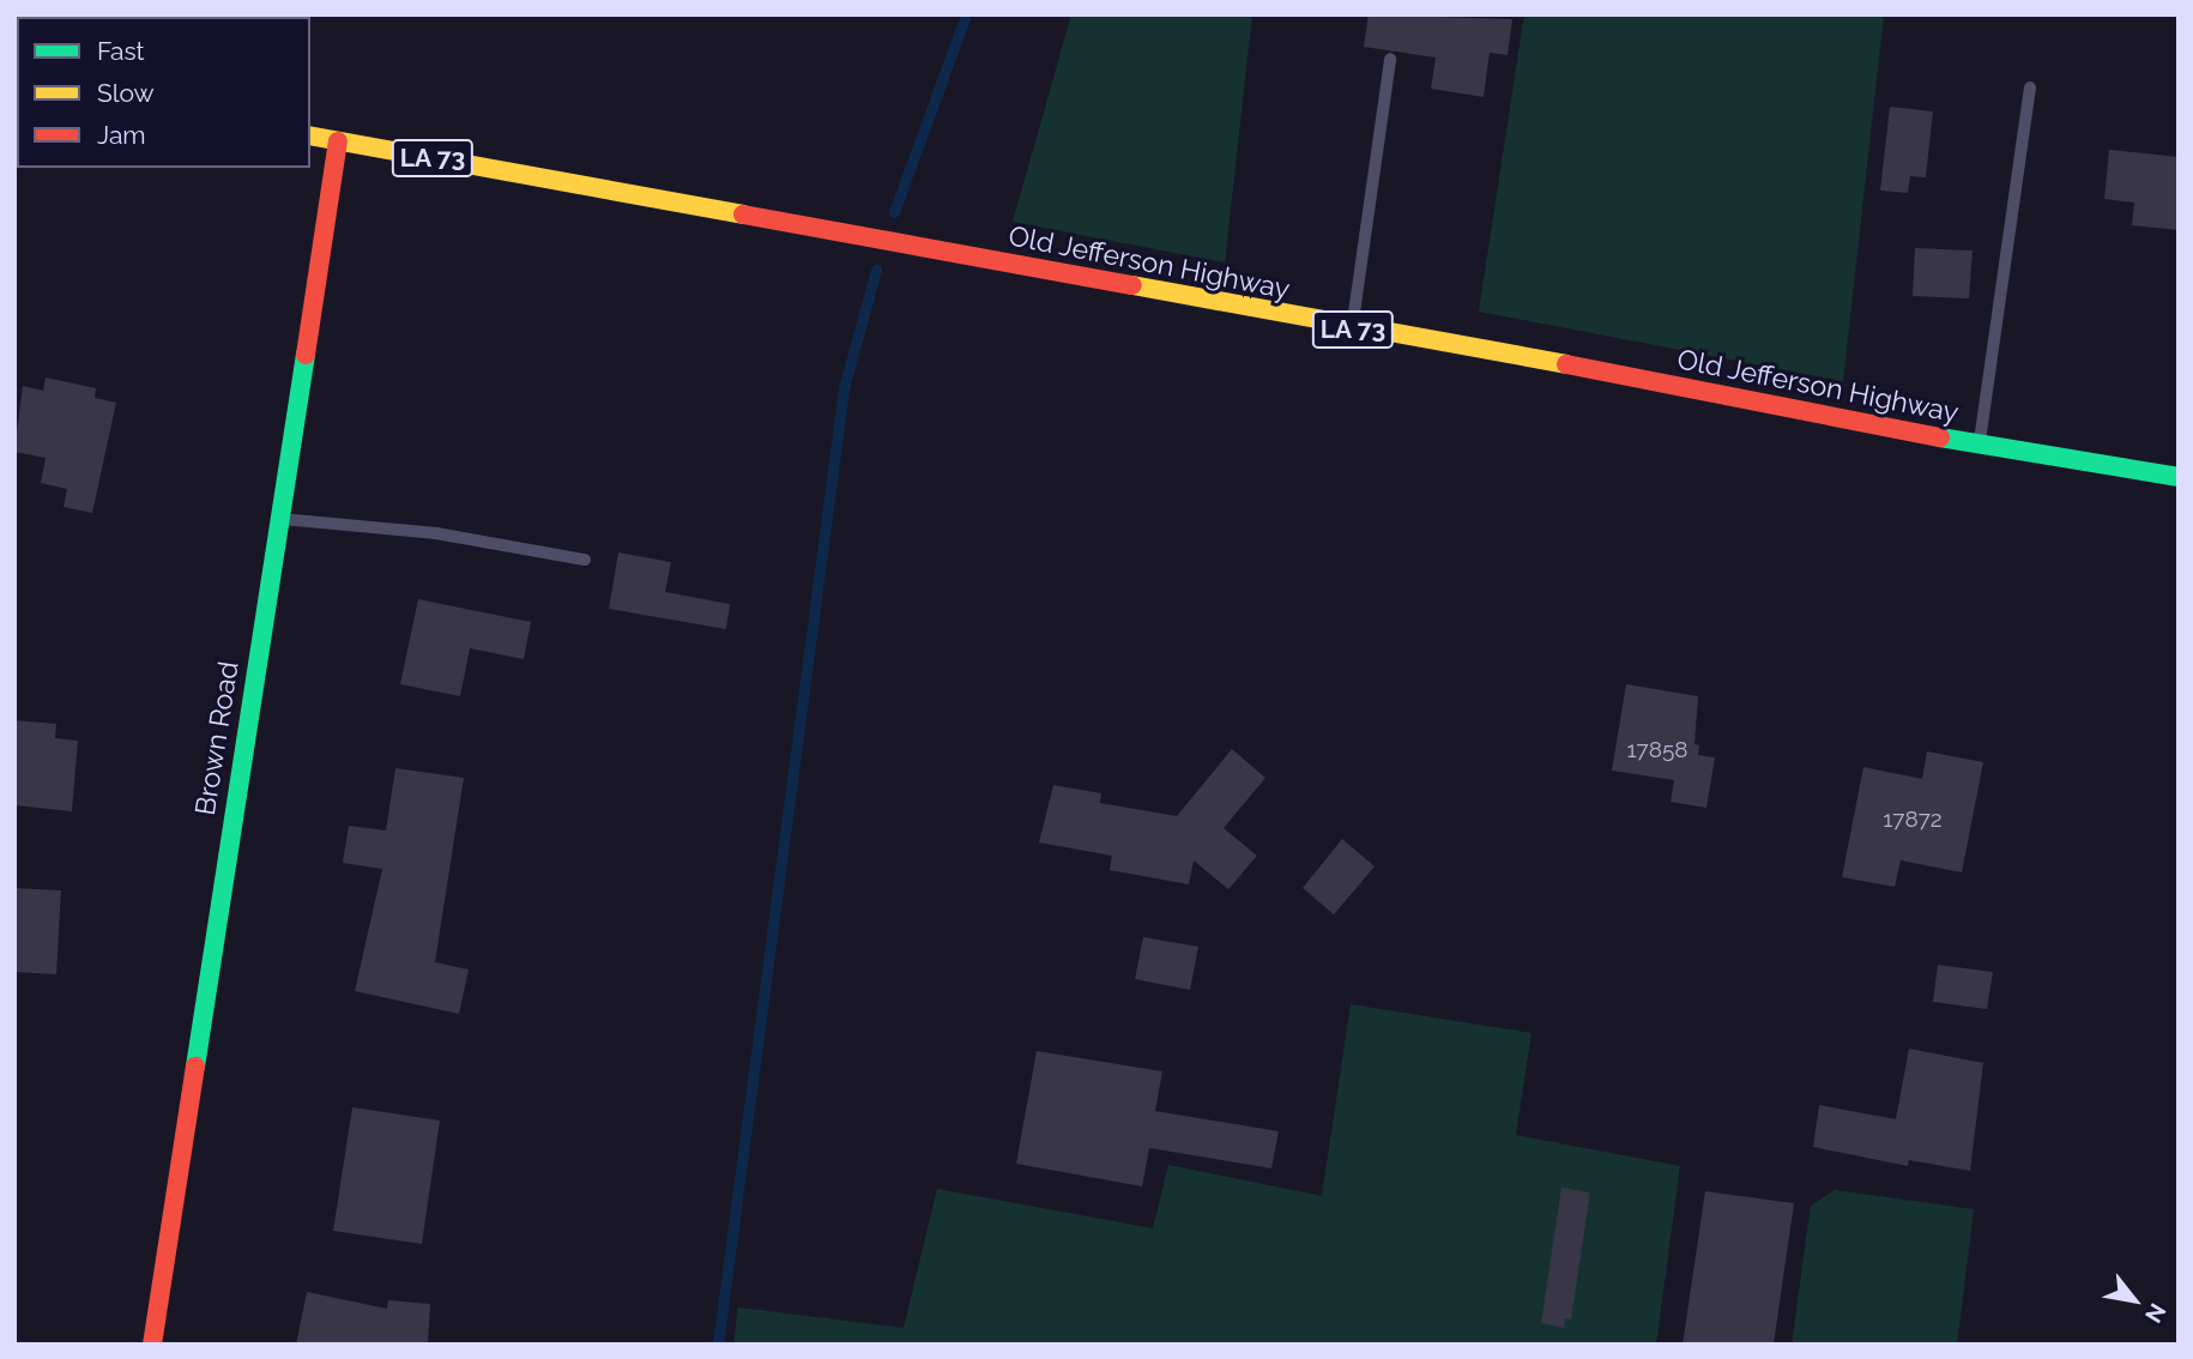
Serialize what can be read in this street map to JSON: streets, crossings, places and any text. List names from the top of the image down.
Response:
{
  "streets": {
    "main road": ["LA 73", "Old Jefferson Highway", "Brown Road"]
  },
  "crossings": [
    ["Old Jefferson Highway", "Brown Road"]
  ],
  "house_numbers": ["17858", "17872"],
  "legend": ["Fast", "Slow", "Jam"],
  "north": "bottom right"
}
